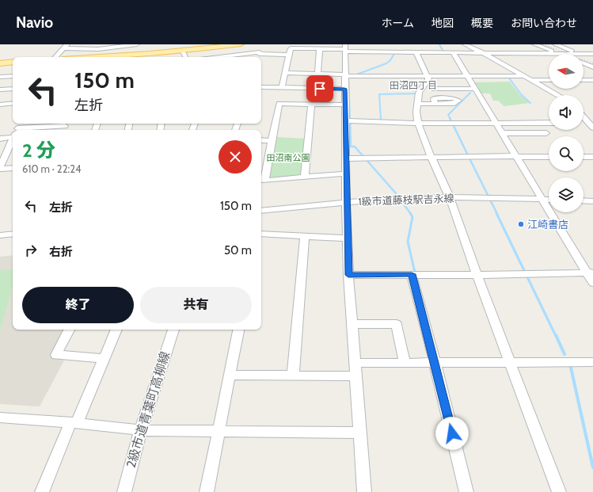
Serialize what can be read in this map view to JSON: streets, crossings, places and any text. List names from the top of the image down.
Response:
{
  "streets": {
    "street": ["1級市道藤枝駅吉永線", "2級市道青葉町高柳線"]
  },
  "districts": ["田沼四丁目"],
  "parks": ["田沼南公園"],
  "places": ["江崎書店"],
  "north": "left",
  "page": {
    "header": "Navio",
    "nav": [
      "ホーム",
      "地図",
      "概要",
      "お問い合わせ"
    ],
    "turn": ["150 m", "左折"],
    "heading": ["2 分", "610 m · 22:24"],
    "list": [
      {
        "name": "左折",
        "value": "150 m"
      },
      {
        "name": "右折",
        "value": "50 m"
      }
    ],
    "buttons": ["終了", "共有"]
  }
}
